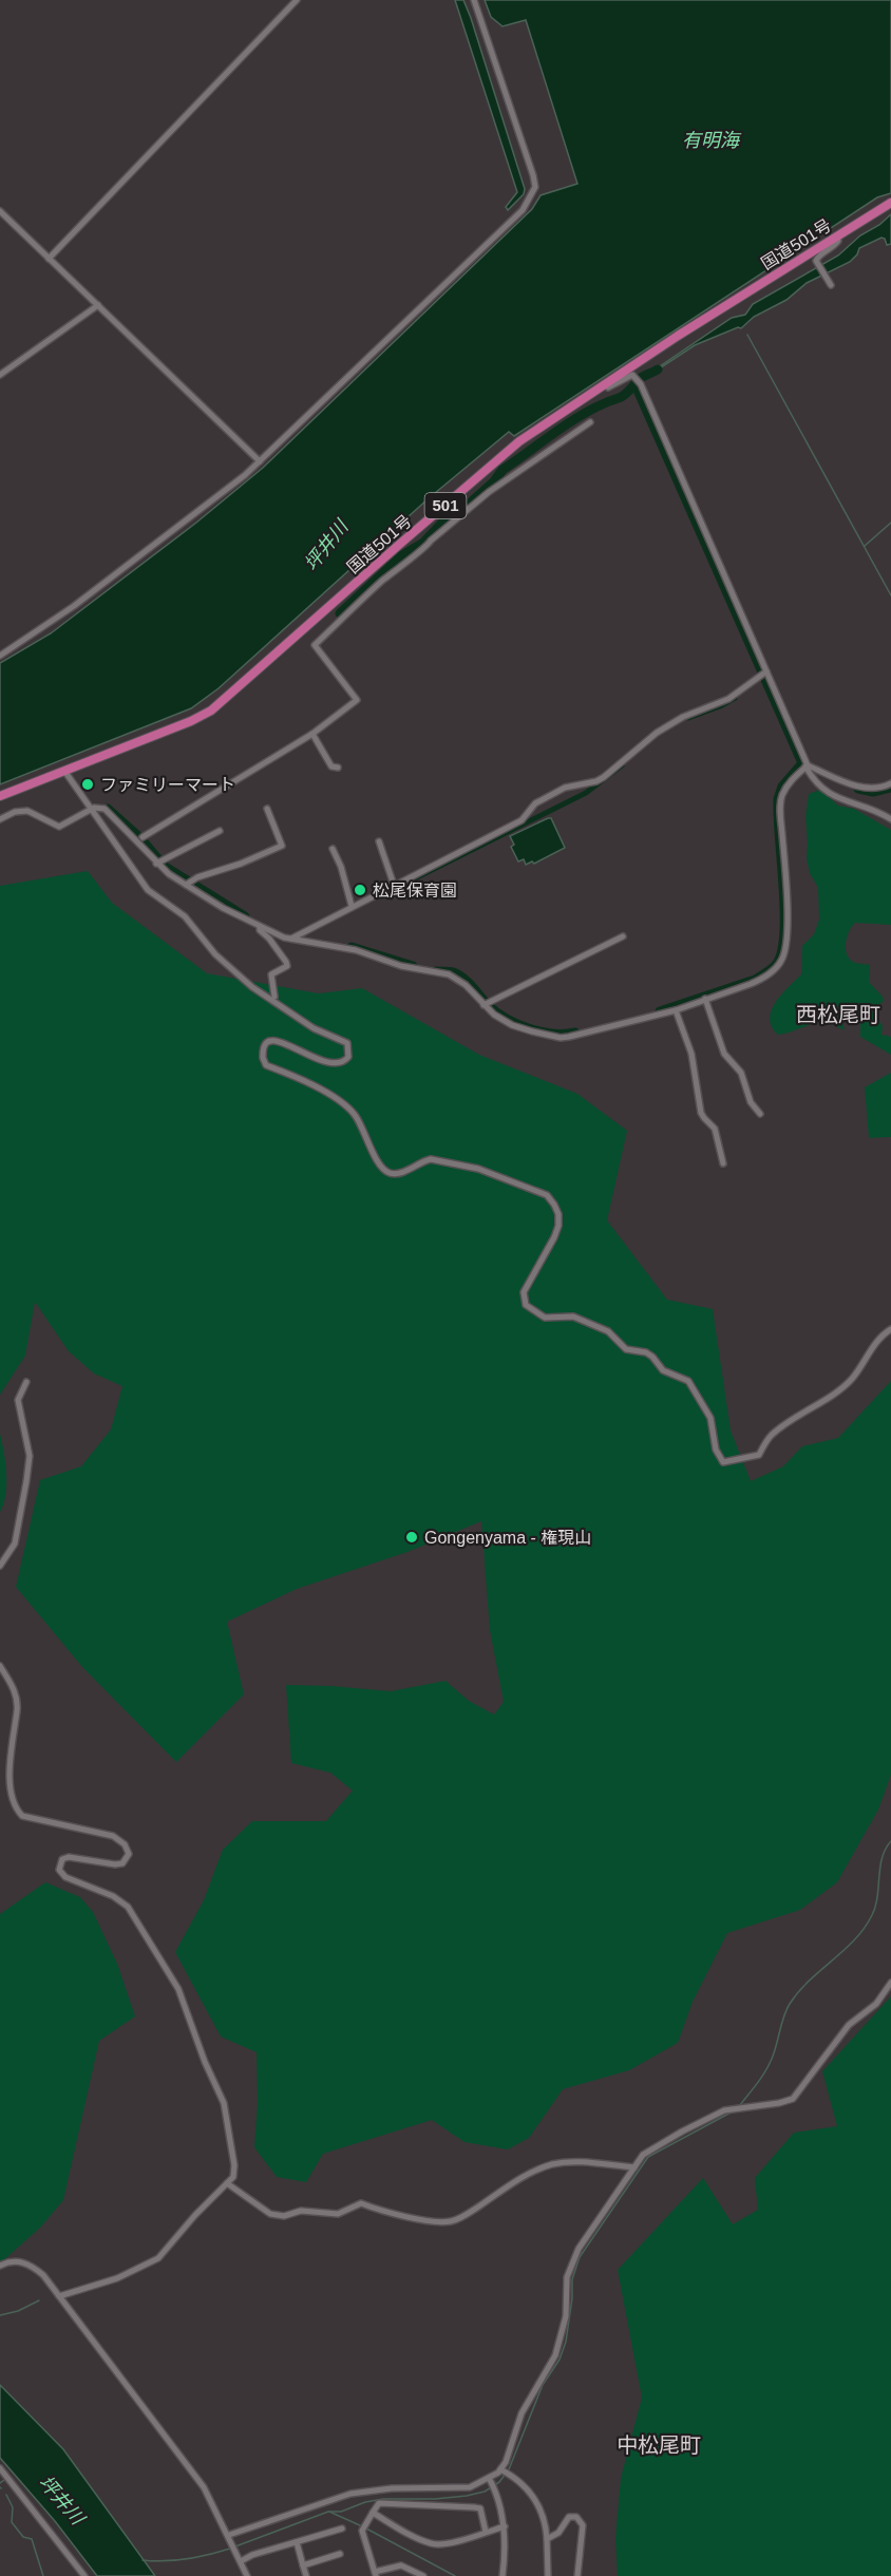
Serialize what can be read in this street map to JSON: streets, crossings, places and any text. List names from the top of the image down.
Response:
{
  "streets": {
    "highway": ["国道501号", "501"]
  },
  "districts": ["西松尾町", "中松尾町"],
  "water": ["有明海", "坪井川"],
  "places": ["ファミリーマート", "松尾保育園", "Gongenyama - 権現山"]
}
